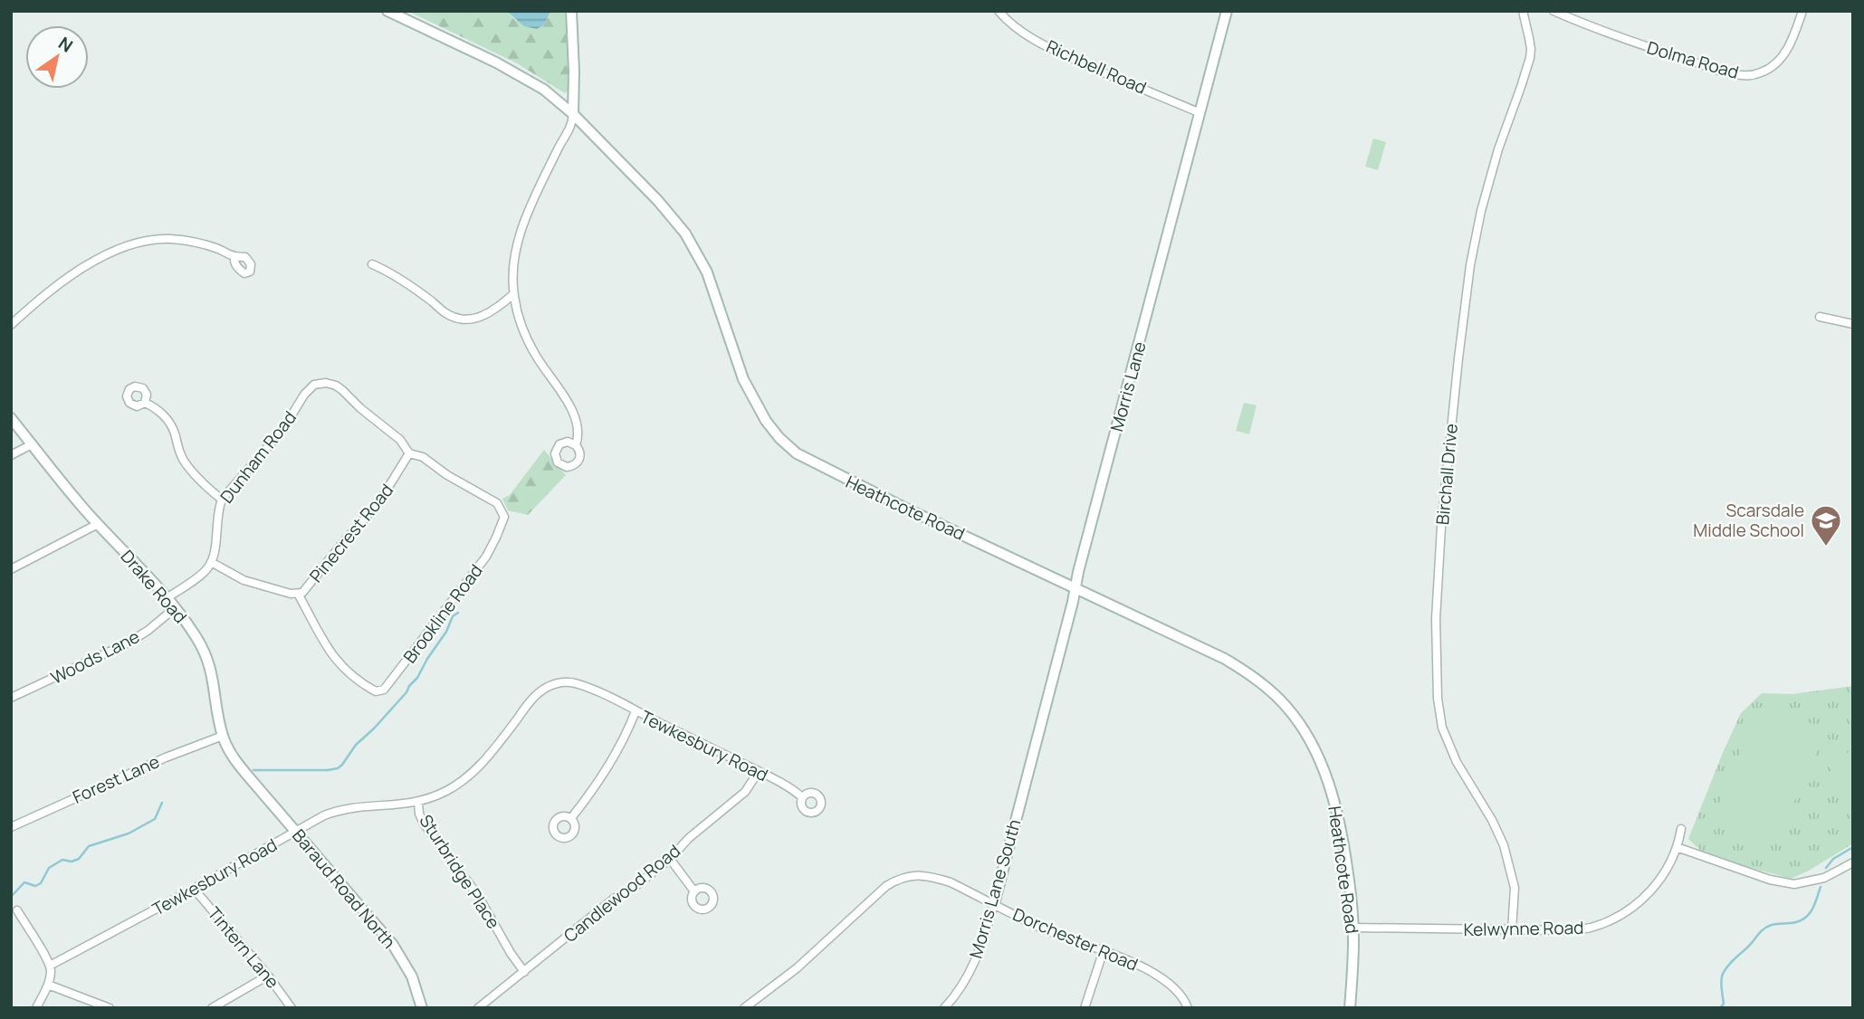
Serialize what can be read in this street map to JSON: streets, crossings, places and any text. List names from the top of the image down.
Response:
{
  "streets": {
    "street": [
      "Dolma Road",
      "Richbell Road",
      "Morris Lane",
      "Dunham Road",
      "Birchall Drive",
      "Heathcote Road",
      "Pinecrest Road",
      "Drake Road",
      "Brookline Road",
      "Woods Lane",
      "Tewkesbury Road",
      "Forest Lane",
      "Sturbridge Place",
      "Baraud Road North",
      "Morris Lane South",
      "Candlewood Road",
      "Kelwynne Road",
      "Dorchester Road",
      "Tintern Lane"
    ]
  },
  "crossings": [
    ["Richbell Road", "Morris Lane"],
    ["Morris Lane", "Heathcote Road"],
    ["Morris Lane", "Morris Lane South"],
    ["Dunham Road", "Pinecrest Road"],
    ["Dunham Road", "Brookline Road"],
    ["Birchall Drive", "Kelwynne Road"],
    ["Heathcote Road", "Kelwynne Road"],
    ["Pinecrest Road", "Brookline Road"],
    ["Drake Road", "Woods Lane"],
    ["Drake Road", "Forest Lane"],
    ["Drake Road", "Baraud Road North"],
    ["Tewkesbury Road", "Sturbridge Place"],
    ["Tewkesbury Road", "Baraud Road North"],
    ["Tewkesbury Road", "Candlewood Road"],
    ["Tewkesbury Road", "Tintern Lane"],
    ["Sturbridge Place", "Candlewood Road"],
    ["Morris Lane South", "Dorchester Road"]
  ],
  "places": {
    "school or university": ["Scarsdale Middle School"]
  },
  "north": "top right"
}
